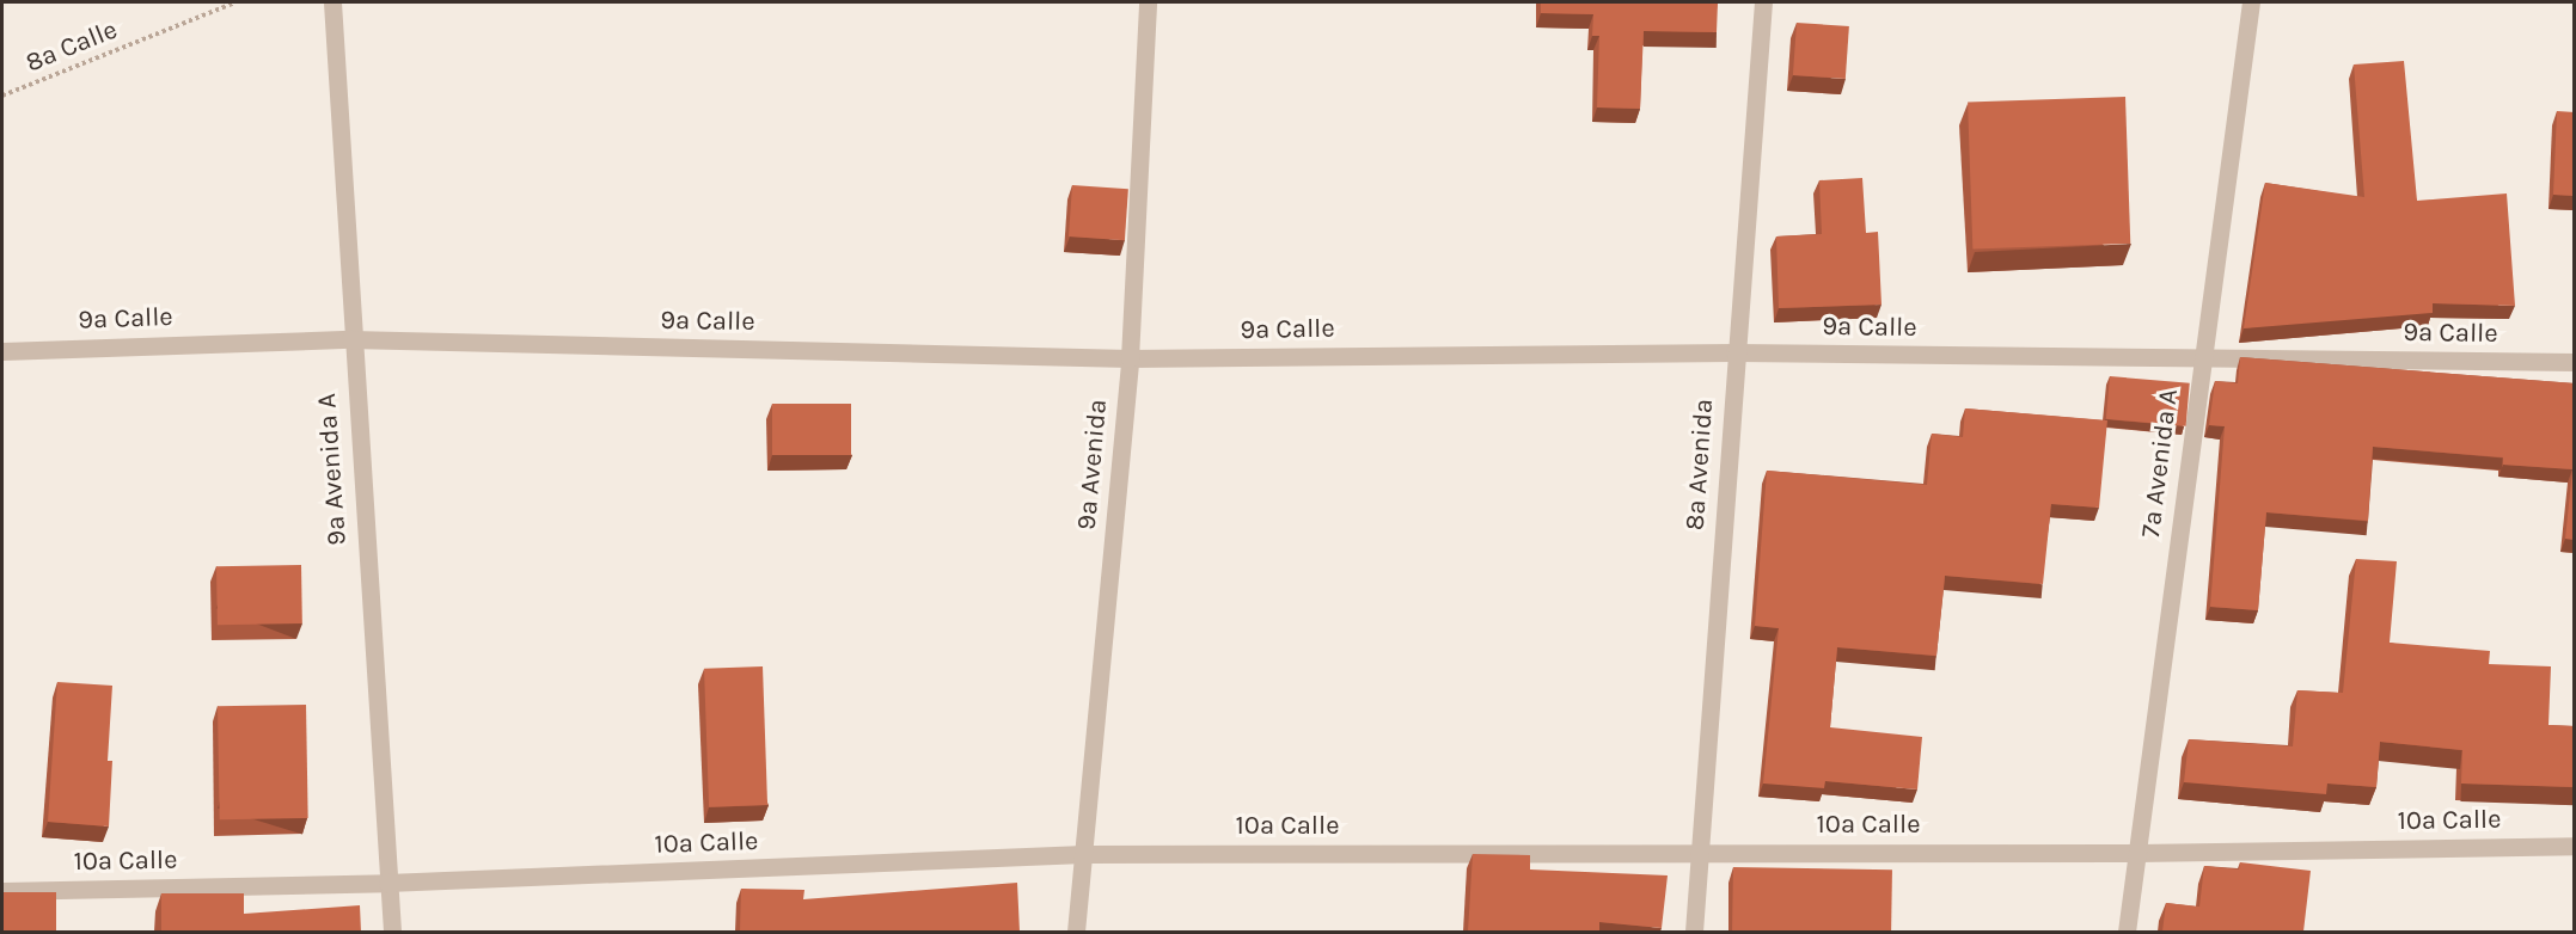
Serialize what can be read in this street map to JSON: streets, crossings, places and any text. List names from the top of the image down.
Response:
{
  "streets": {
    "street": [
      "9a Calle",
      "7a Avenida A",
      "9a Avenida",
      "8a Avenida",
      "9a Avenida A",
      "10a Calle"
    ],
    "path": ["8a Calle"]
  },
  "crossings": [
    ["9a Calle", "7a Avenida A"],
    ["9a Calle", "9a Avenida"],
    ["9a Calle", "8a Avenida"],
    ["9a Calle", "9a Avenida A"],
    ["7a Avenida A", "10a Calle"],
    ["9a Avenida", "10a Calle"],
    ["8a Avenida", "10a Calle"],
    ["9a Avenida A", "10a Calle"]
  ]
}
